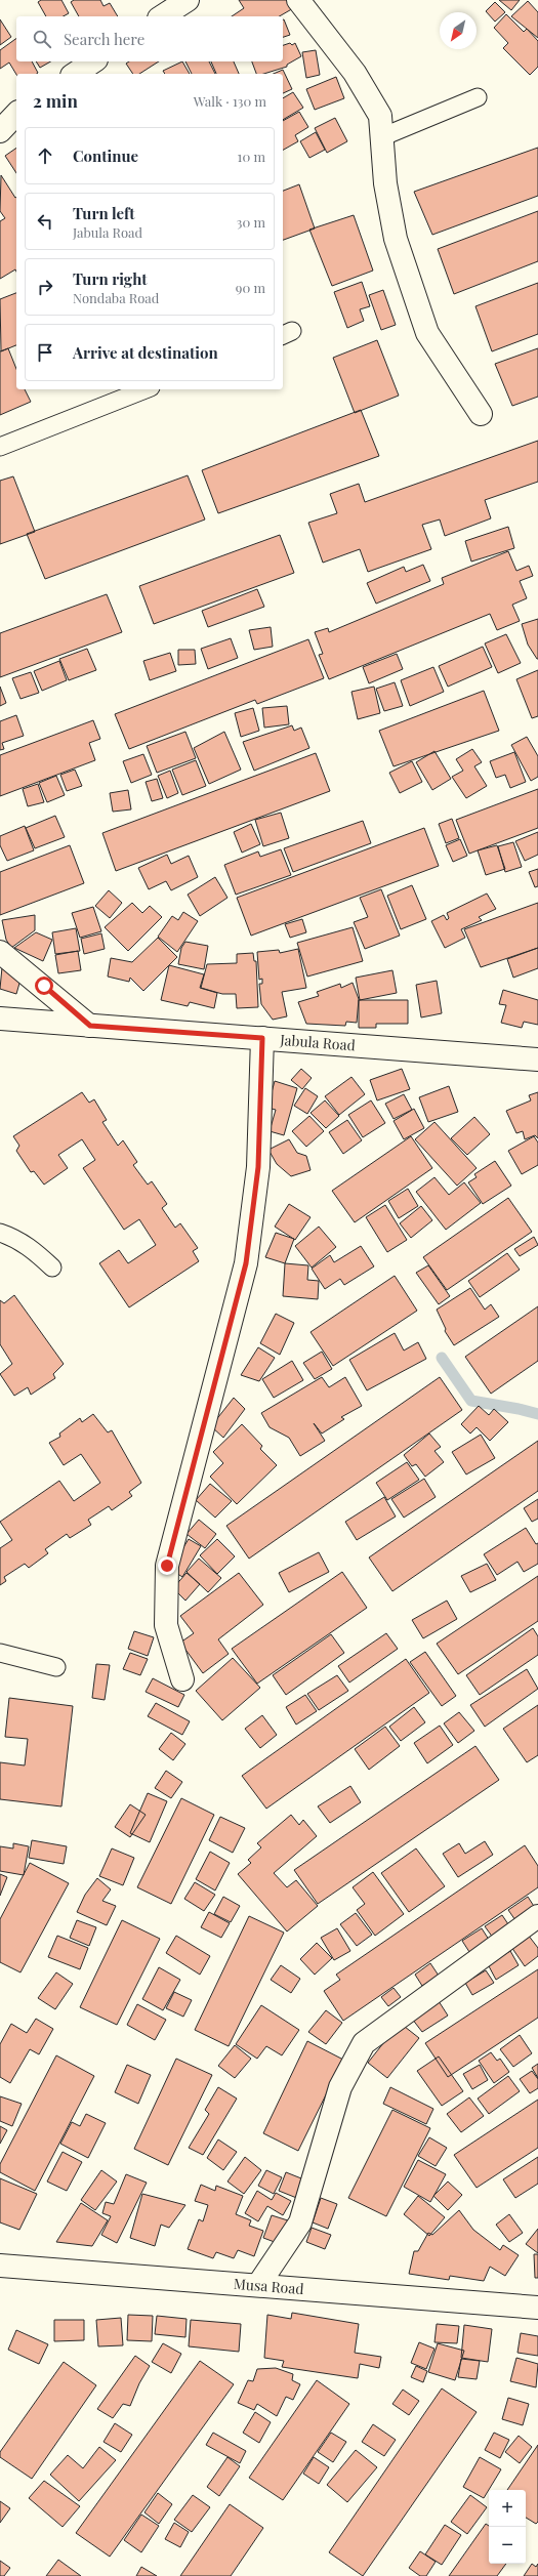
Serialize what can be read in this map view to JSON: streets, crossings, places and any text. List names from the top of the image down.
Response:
{
  "streets": {
    "street": ["Jabula Road", "Musa Road"]
  },
  "north": "bottom left",
  "page": {
    "search": "Search here",
    "heading": ["2 min", "Walk · 130 m"],
    "list": [
      ["Continue", "10 m"],
      ["Turn left", "Jabula Road", "30 m"],
      ["Turn right", "Nondaba Road", "90 m"],
      "Arrive at destination"
    ],
    "map_buttons": ["+", "−"]
  }
}
